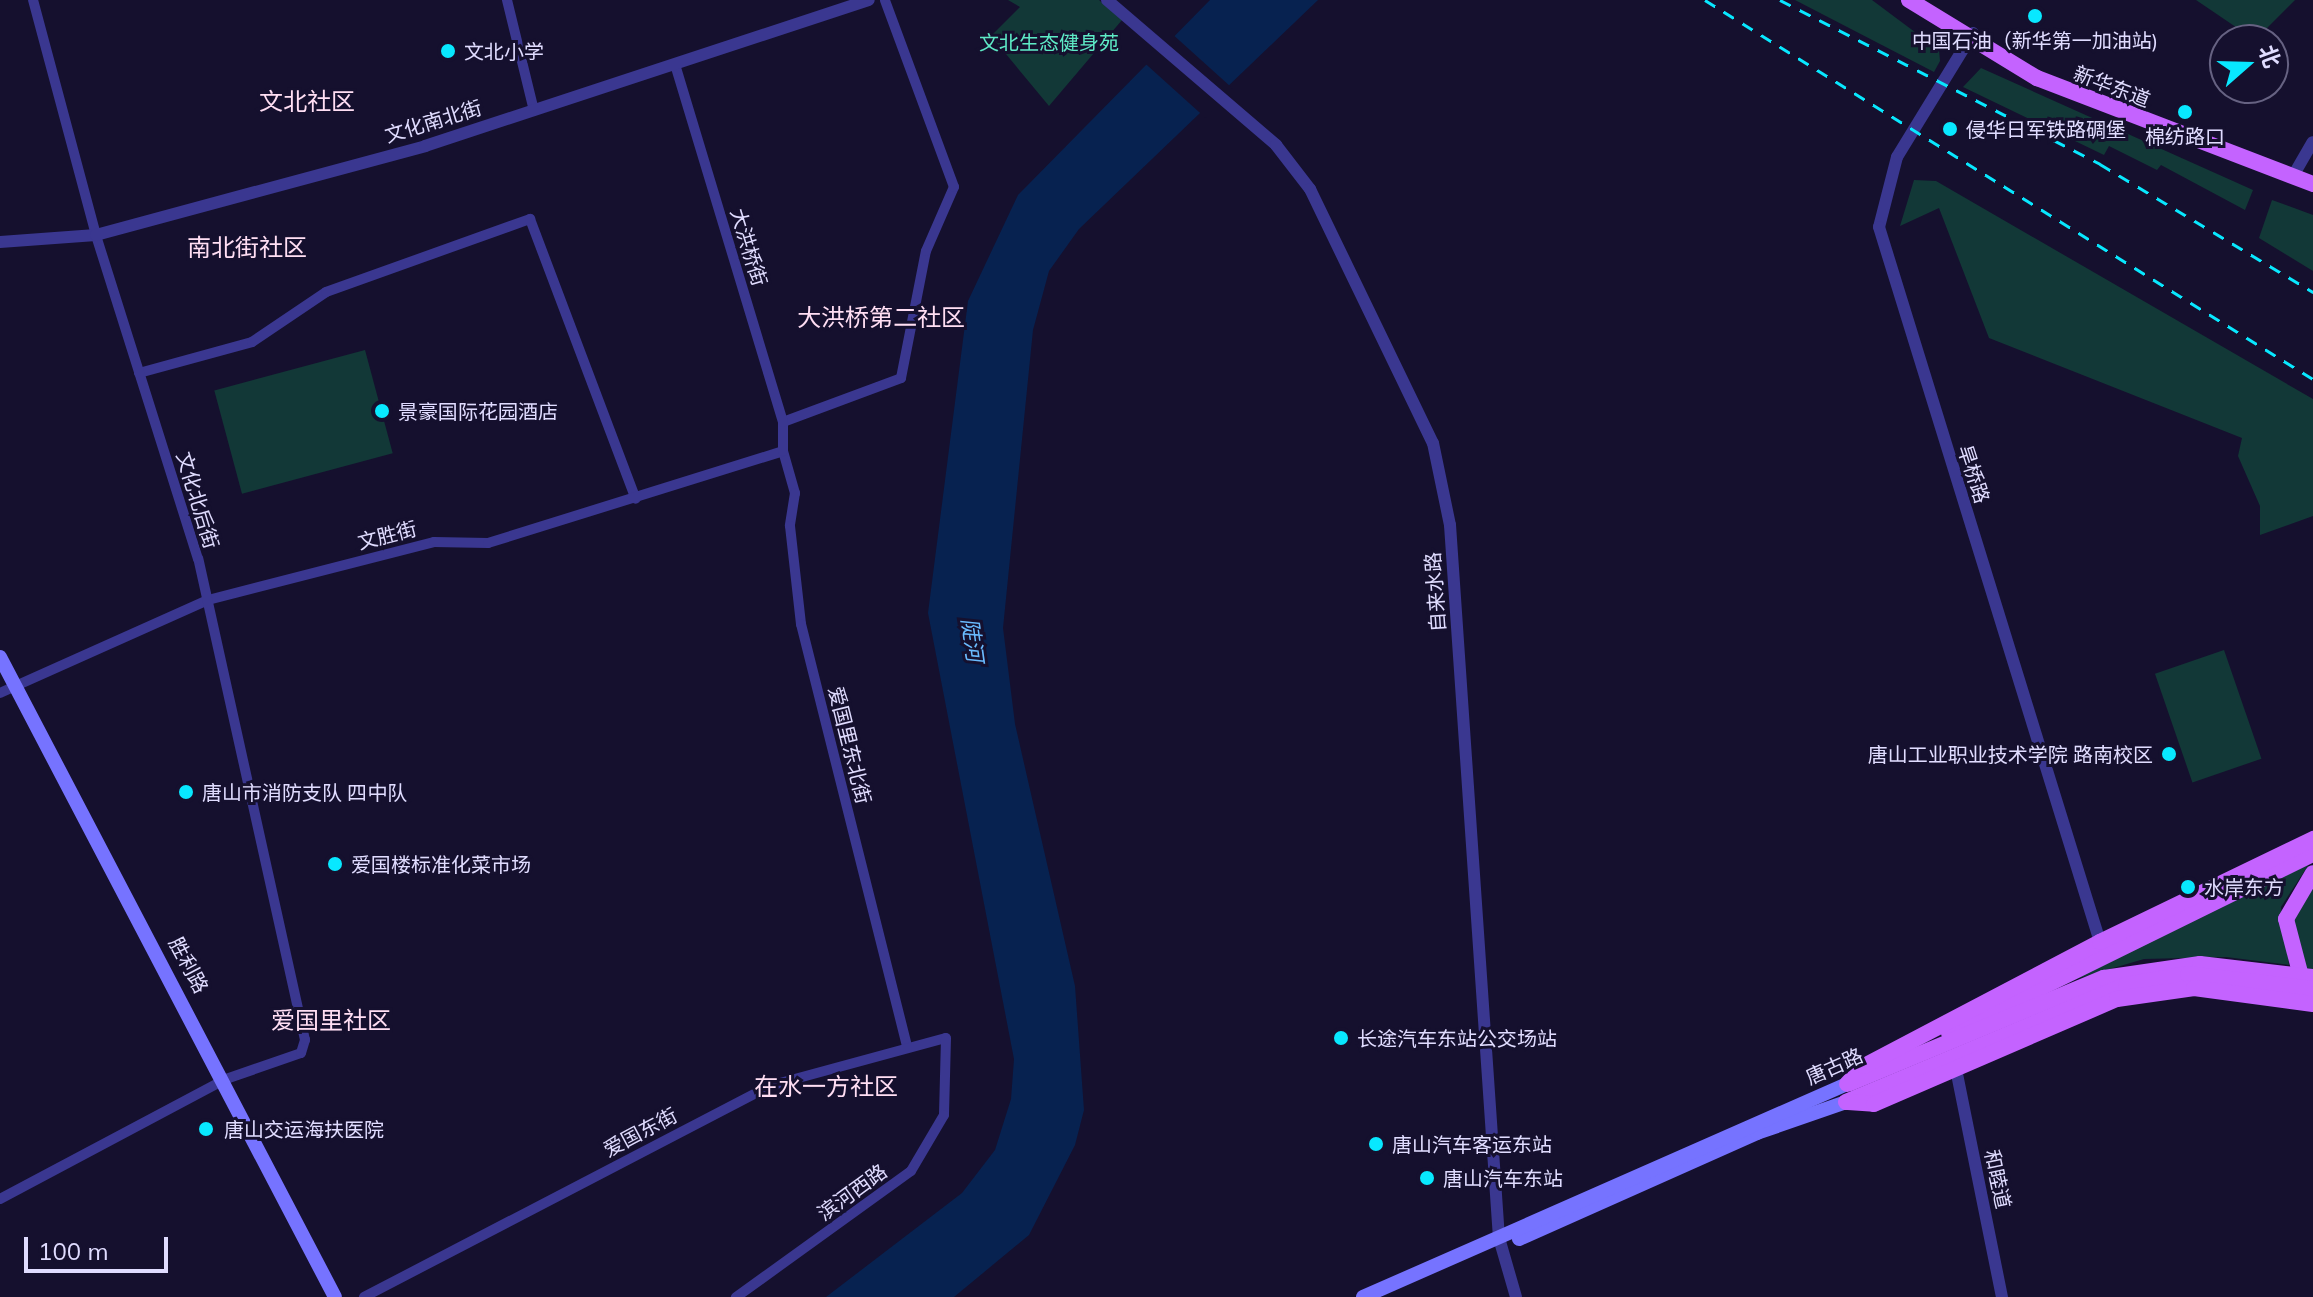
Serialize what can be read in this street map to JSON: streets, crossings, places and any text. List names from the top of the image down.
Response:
{
  "streets": {
    "main road": ["新华东道", "胜利路", "唐古路"],
    "street": [
      "文化南北街",
      "大洪桥街",
      "旱桥路",
      "文化北后街",
      "文胜街",
      "自来水路",
      "爱国里东北街",
      "爱国东街",
      "和睦道",
      "滨河西路"
    ]
  },
  "crossings": [
    ["新华东道", "旱桥路"],
    ["文化南北街", "大洪桥街"],
    ["文化南北街", "文化北后街"],
    ["大洪桥街", "文胜街"],
    ["大洪桥街", "爱国里东北街"],
    ["文化北后街", "文胜街"],
    ["文化北后街", "胜利路"],
    ["文胜街", "爱国里东北街"],
    ["文胜街", "胜利路"],
    ["自来水路", "唐古路"],
    ["爱国里东北街", "爱国东街"],
    ["唐古路", "和睦道"],
    ["爱国东街", "滨河西路"]
  ],
  "districts": [
    "文北社区",
    "南北街社区",
    "大洪桥第二社区",
    "爱国里社区",
    "在水一方社区"
  ],
  "water": ["陡河"],
  "parks": ["文北生态健身苑"],
  "places": [
    "中国石油（新华第一加油站)",
    "文北小学",
    "棉纺路口",
    "侵华日军铁路碉堡",
    "景豪国际花园酒店",
    "唐山工业职业技术学院 路南校区",
    "唐山市消防支队 四中队",
    "爱国楼标准化菜市场",
    "水岸东方",
    "长途汽车东站公交场站",
    "唐山交运海扶医院",
    "唐山汽车客运东站",
    "唐山汽车东站"
  ],
  "scale_bar": "100 m",
  "north": "right"
}
